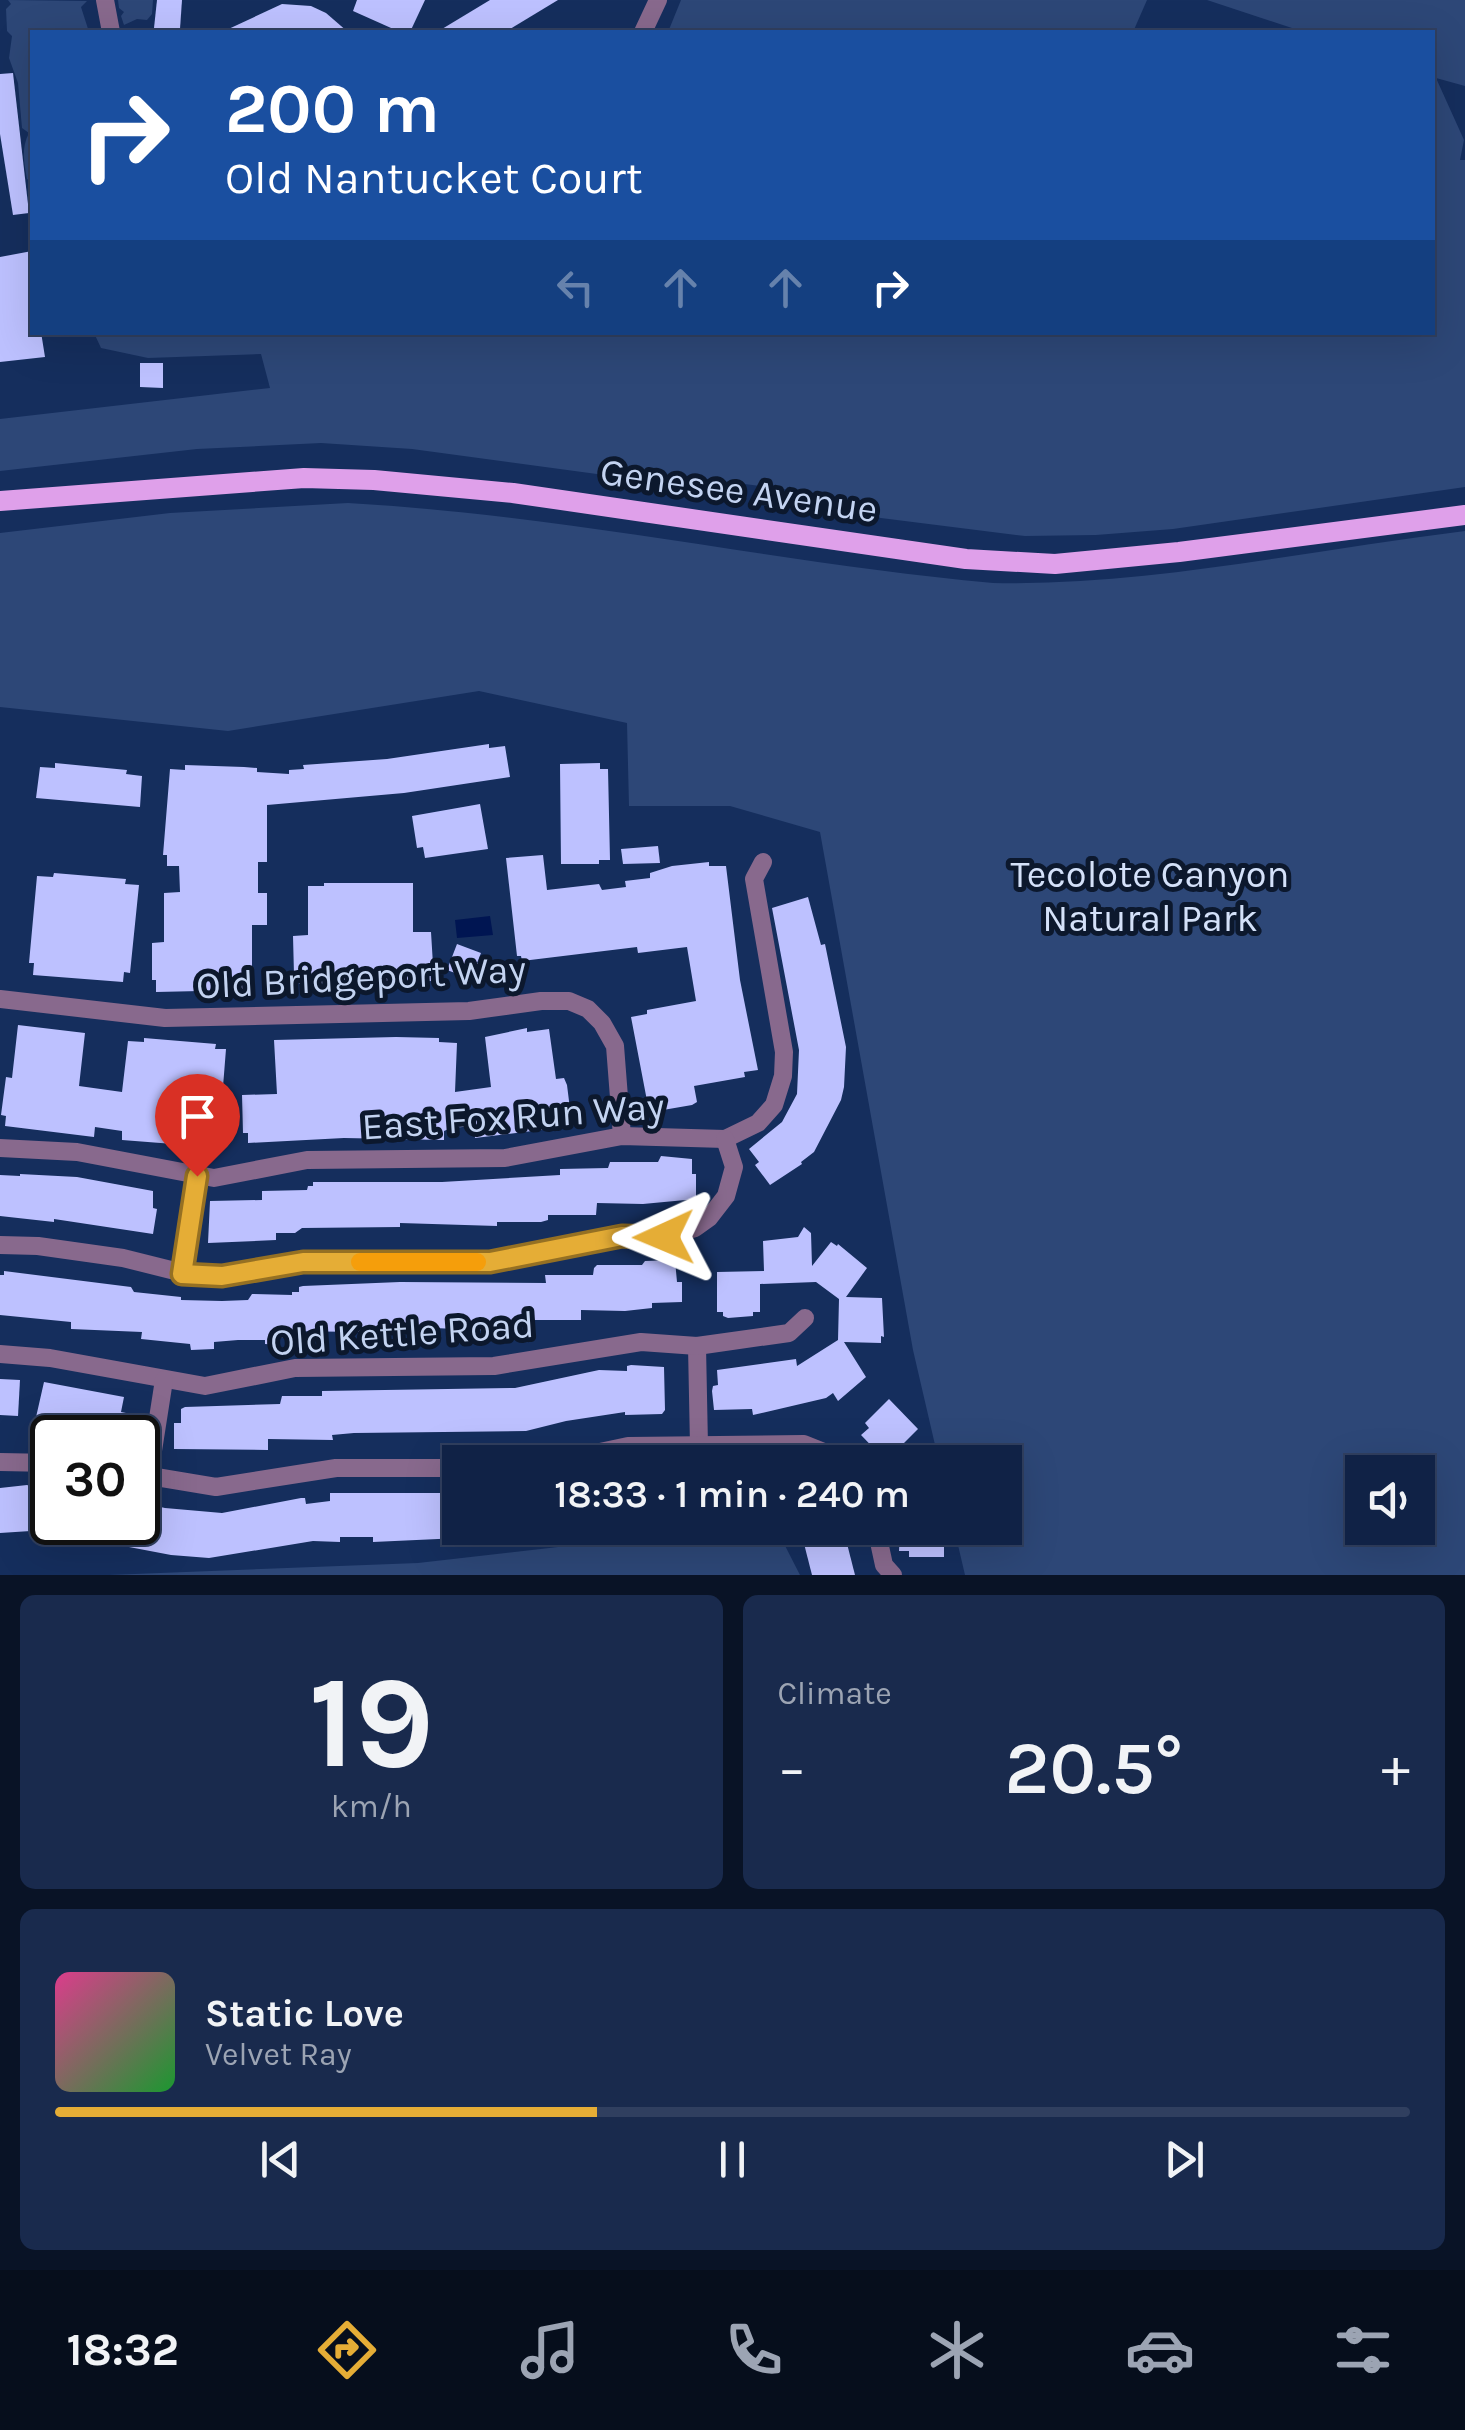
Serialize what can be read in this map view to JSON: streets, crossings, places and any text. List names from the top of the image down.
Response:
{
  "streets": {
    "main road": ["Genesee Avenue"],
    "street": ["Old Bridgeport Way", "East Fox Run Way", "Old Kettle Road"]
  },
  "crossings": [
    ["Old Bridgeport Way", "East Fox Run Way"]
  ],
  "parks": ["Tecolote Canyon Natural Park"],
  "page": {
    "turn": ["200 m", "Old Nantucket Court"],
    "limit": "30",
    "trip": "18:33 · 1 min · 240 m",
    "tile": [
      ["19", "km/h"],
      "Climate"
    ],
    "heat": ["−", "20.5°", "+"],
    "song": ["Static Love", "Velvet Ray"],
    "tabs": "18:32"
  }
}
